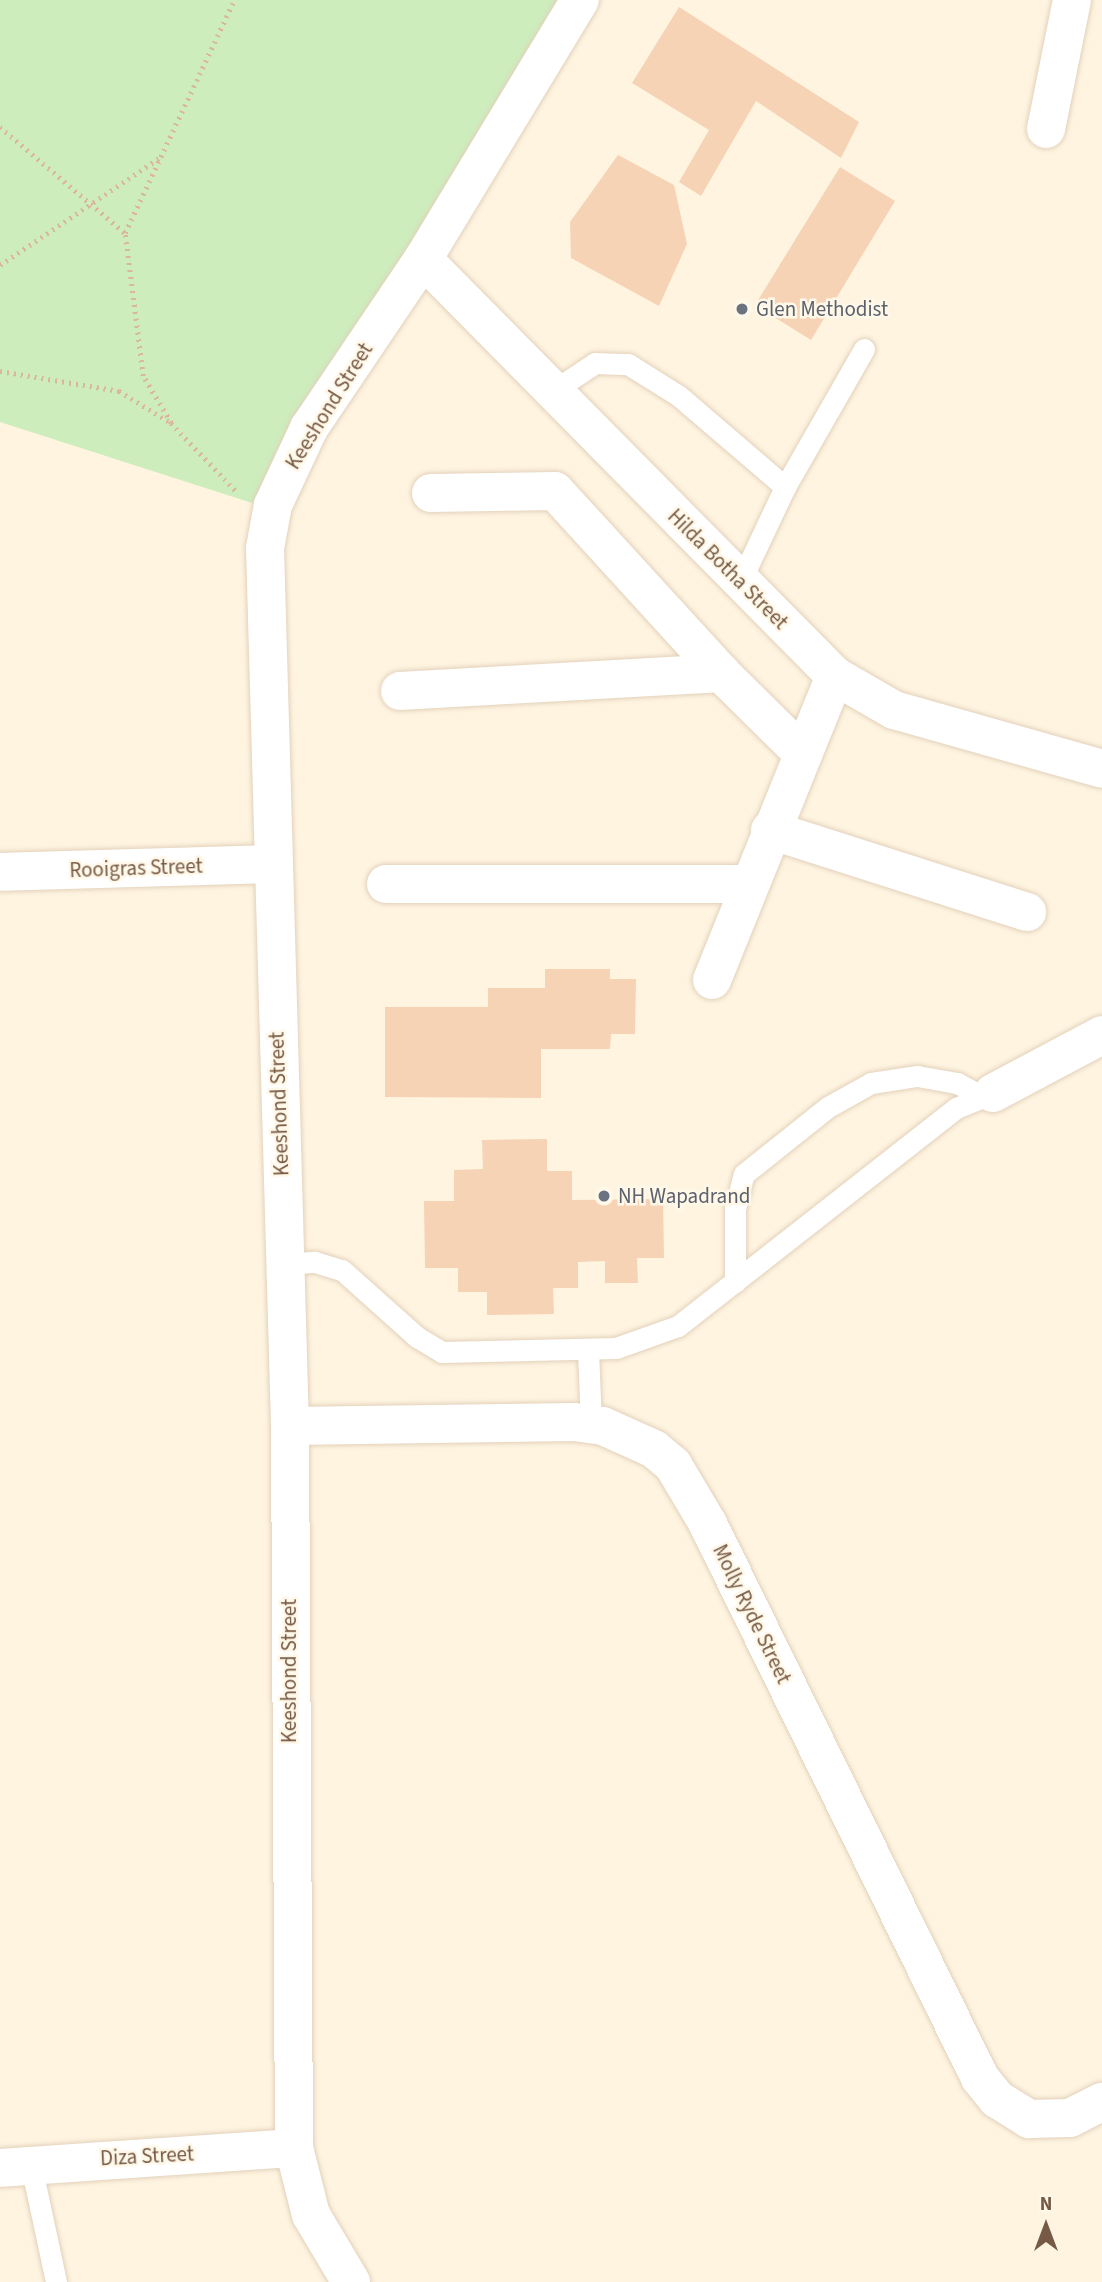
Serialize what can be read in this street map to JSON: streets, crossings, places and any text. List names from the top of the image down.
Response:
{
  "streets": {
    "street": [
      "Keeshond Street",
      "Hilda Botha Street",
      "Rooigras Street",
      "Molly Ryde Street",
      "Diza Street"
    ]
  },
  "crossings": [
    ["Keeshond Street", "Hilda Botha Street"],
    ["Keeshond Street", "Rooigras Street"],
    ["Keeshond Street", "Molly Ryde Street"],
    ["Keeshond Street", "Diza Street"]
  ],
  "places": ["Glen Methodist", "NH Wapadrand"],
  "north": "top"
}
